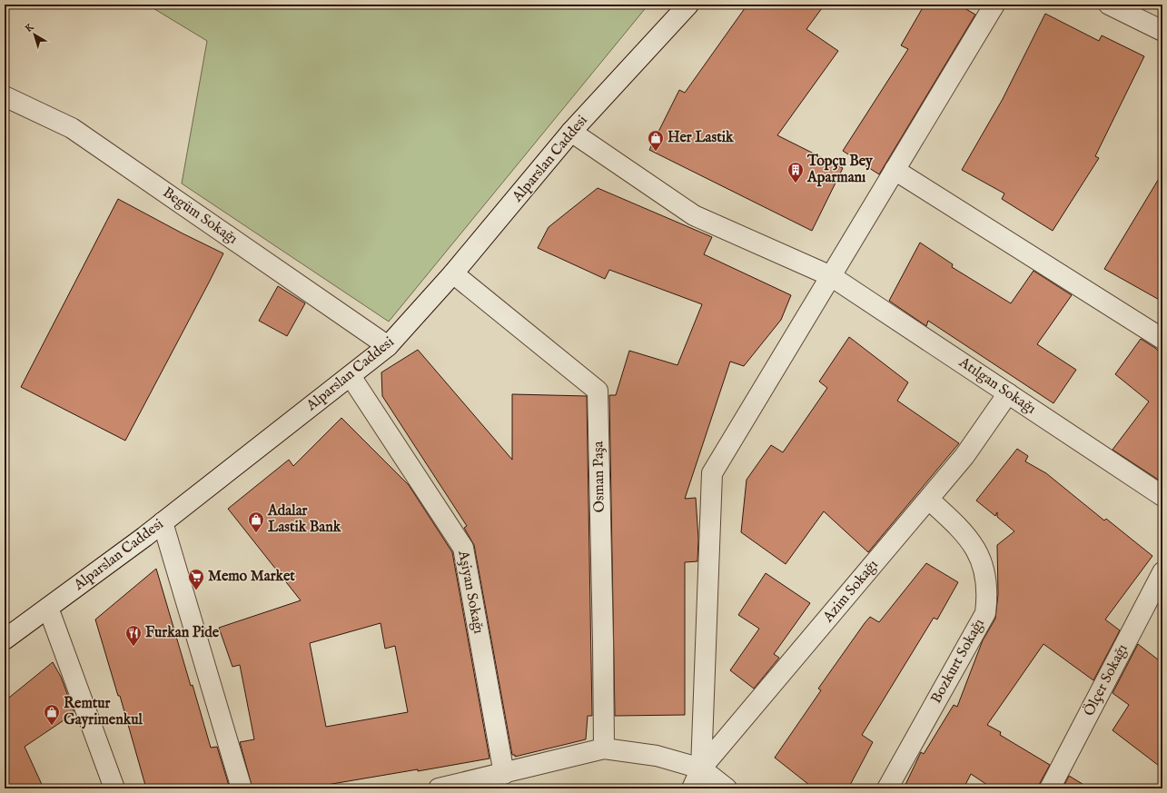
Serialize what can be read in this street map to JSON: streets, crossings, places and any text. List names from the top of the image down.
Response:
{
  "streets": {
    "street": [
      "Alparslan Caddesi",
      "Begüm Sokağı",
      "Atılgan Sokağı",
      "Osman Paşa",
      "Azim Sokağı",
      "Aşiyan Sokağı",
      "Bozkurt Sokağı",
      "Ölçer Sokağı"
    ]
  },
  "crossings": [
    ["Alparslan Caddesi", "Begüm Sokağı"],
    ["Alparslan Caddesi", "Atılgan Sokağı"],
    ["Alparslan Caddesi", "Osman Paşa"],
    ["Alparslan Caddesi", "Aşiyan Sokağı"],
    ["Atılgan Sokağı", "Azim Sokağı"],
    ["Azim Sokağı", "Bozkurt Sokağı"]
  ],
  "places": {
    "shop": ["Her Lastik", "Adalar Lastik Bank", "Remtur Gayrimenkul"],
    "building": ["Topçu Bey Aparmanı"],
    "supermarket": ["Memo Market"],
    "restaurant": ["Furkan Pide"]
  },
  "north": "top left"
}
